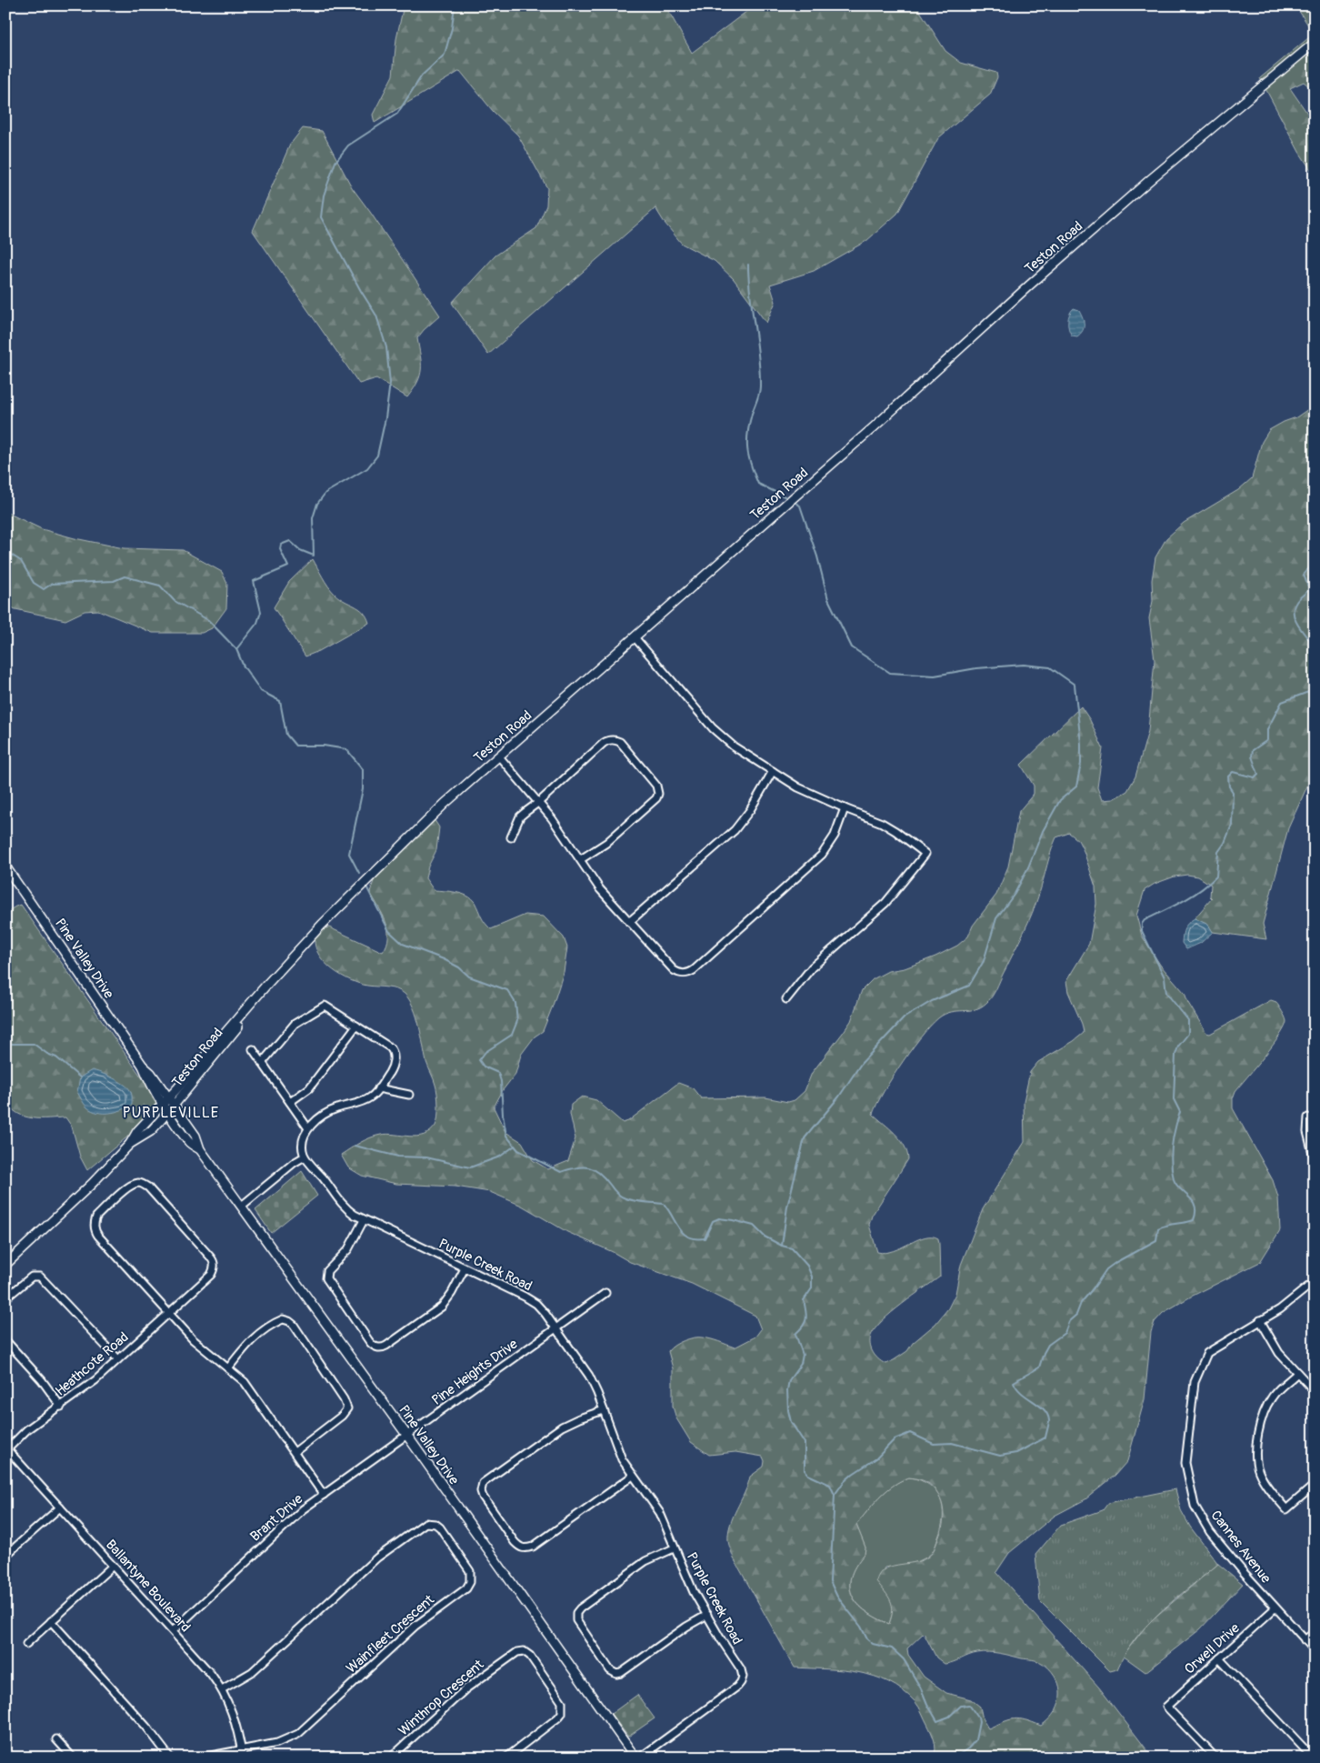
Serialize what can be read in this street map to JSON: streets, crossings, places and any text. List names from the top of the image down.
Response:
{
  "streets": {
    "street": [
      "Teston Road",
      "Pine Valley Drive",
      "Purple Creek Road",
      "Heathcote Road",
      "Pine Heights Drive",
      "Brant Drive",
      "Cannes Avenue",
      "Ballantyne Boulevard",
      "Wainfleet Crescent",
      "Orwell Drive",
      "Winthrop Crescent"
    ]
  },
  "crossings": [
    ["Teston Road", "Pine Valley Drive"],
    ["Pine Valley Drive", "Pine Heights Drive"],
    ["Pine Valley Drive", "Brant Drive"],
    ["Purple Creek Road", "Pine Heights Drive"],
    ["Heathcote Road", "Ballantyne Boulevard"],
    ["Pine Heights Drive", "Brant Drive"],
    ["Brant Drive", "Ballantyne Boulevard"],
    ["Cannes Avenue", "Orwell Drive"],
    ["Ballantyne Boulevard", "Wainfleet Crescent"]
  ],
  "districts": ["PURPLEVILLE"]
}
